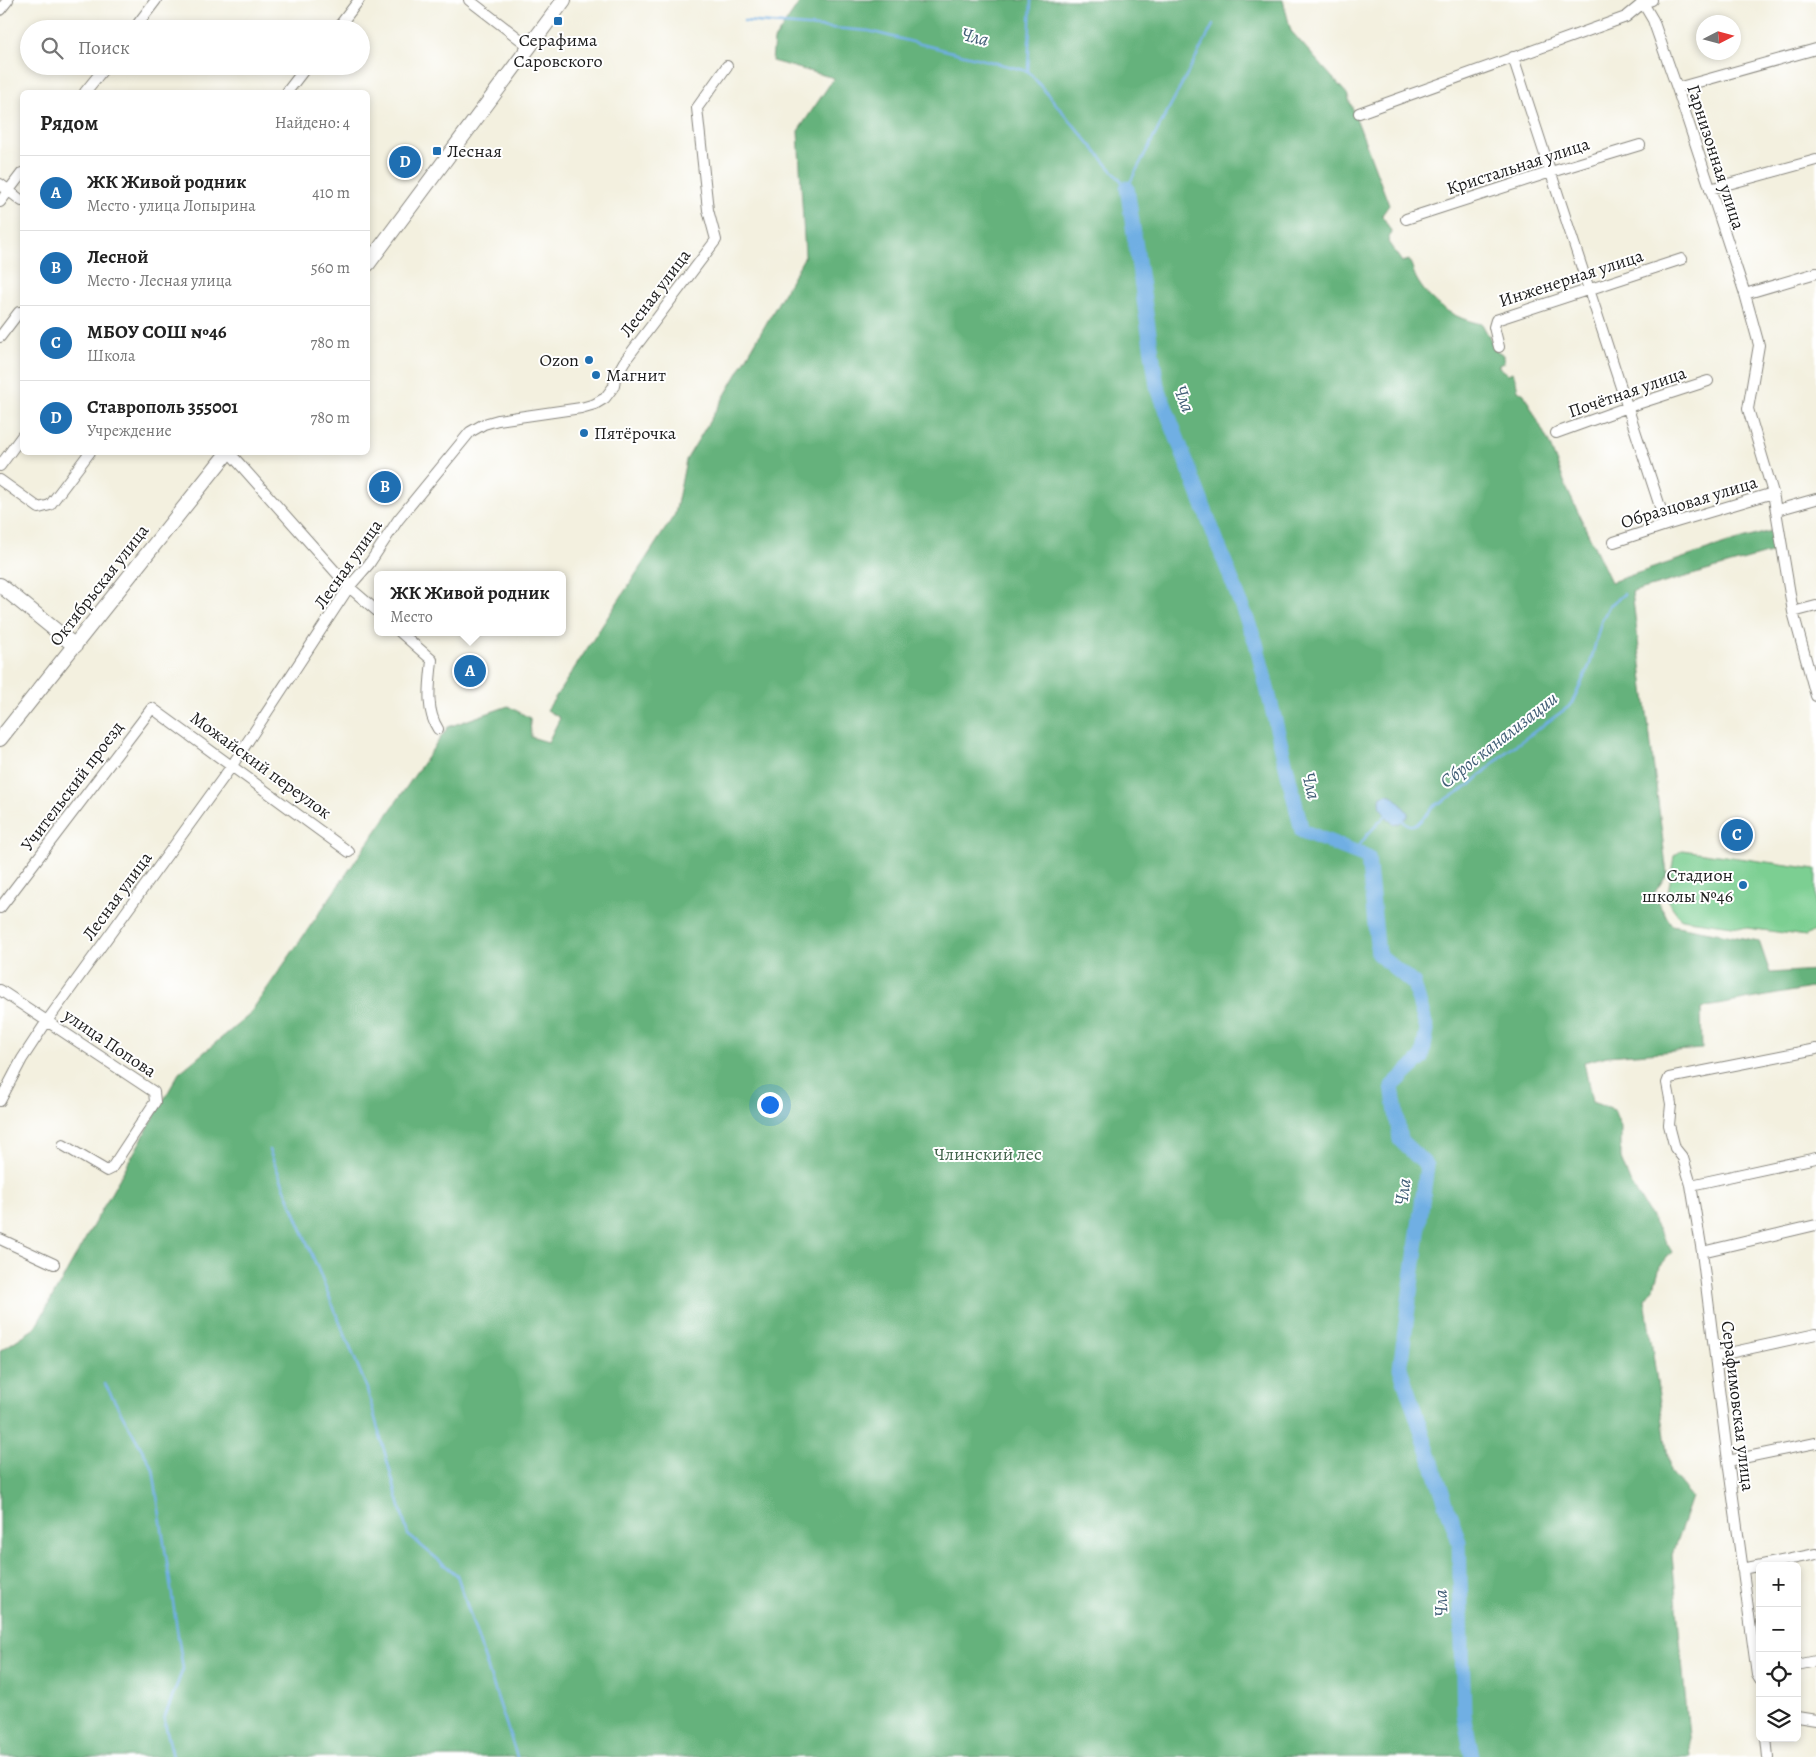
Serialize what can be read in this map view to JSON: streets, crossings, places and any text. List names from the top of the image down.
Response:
{
  "streets": {
    "main road": ["Октябрьская улица"],
    "street": [
      "Гарнизонная улица",
      "Кристальная улица",
      "Инженерная улица",
      "Лесная улица",
      "Почётная улица",
      "Образцовая улица",
      "Можайский переулок",
      "Учительский проезд",
      "улица Попова",
      "Серафимовская улица"
    ]
  },
  "crossings": [
    ["Гарнизонная улица", "Образцовая улица"],
    ["Лесная улица", "Можайский переулок"],
    ["Лесная улица", "улица Попова"],
    ["Можайский переулок", "Учительский проезд"]
  ],
  "water": ["Чла", "Сброс канализации"],
  "parks": ["Члинский лес"],
  "places": {
    "transit": ["Серафима Саровского", "Лесная"],
    "other": [
      "Ozon",
      "Магнит",
      "Пятёрочка",
      "Стадион школы №46"
    ]
  },
  "north": "right",
  "page": {
    "search": "Поиск",
    "heading": ["Рядом", "Найдено: 4"],
    "pins": [
      "D",
      "B",
      "A",
      "C"
    ],
    "list": [
      {
        "mark": "A",
        "name": "ЖК Живой родник",
        "note": "Место · улица Лопырина",
        "value": "410 m"
      },
      {
        "mark": "B",
        "name": "Лесной",
        "note": "Место · Лесная улица",
        "value": "560 m"
      },
      {
        "mark": "C",
        "name": "МБОУ СОШ №46",
        "note": "Школа",
        "value": "780 m"
      },
      {
        "mark": "D",
        "name": "Ставрополь 355001",
        "note": "Учреждение",
        "value": "780 m"
      }
    ],
    "popup": ["ЖК Живой родник", "Место"],
    "map_buttons": ["+", "−"]
  }
}
